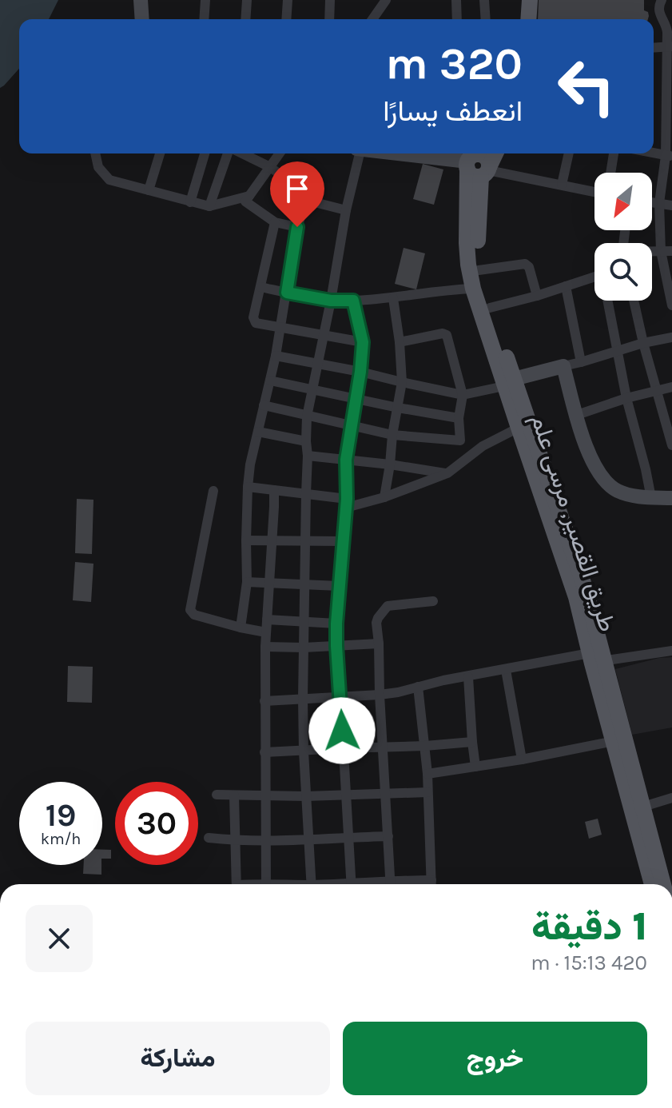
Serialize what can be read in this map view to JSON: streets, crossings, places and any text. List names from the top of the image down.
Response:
{
  "streets": {
    "main road": ["طريق القصير, مرسى علم"]
  },
  "north": "bottom left",
  "page": {
    "turn": ["320 m", "انعطف يسارًا"],
    "speed": "19 km/h",
    "limit": "30",
    "heading": ["1 دقيقة", "420 m · 15:13"],
    "buttons": ["خروج", "مشاركة"]
  }
}
